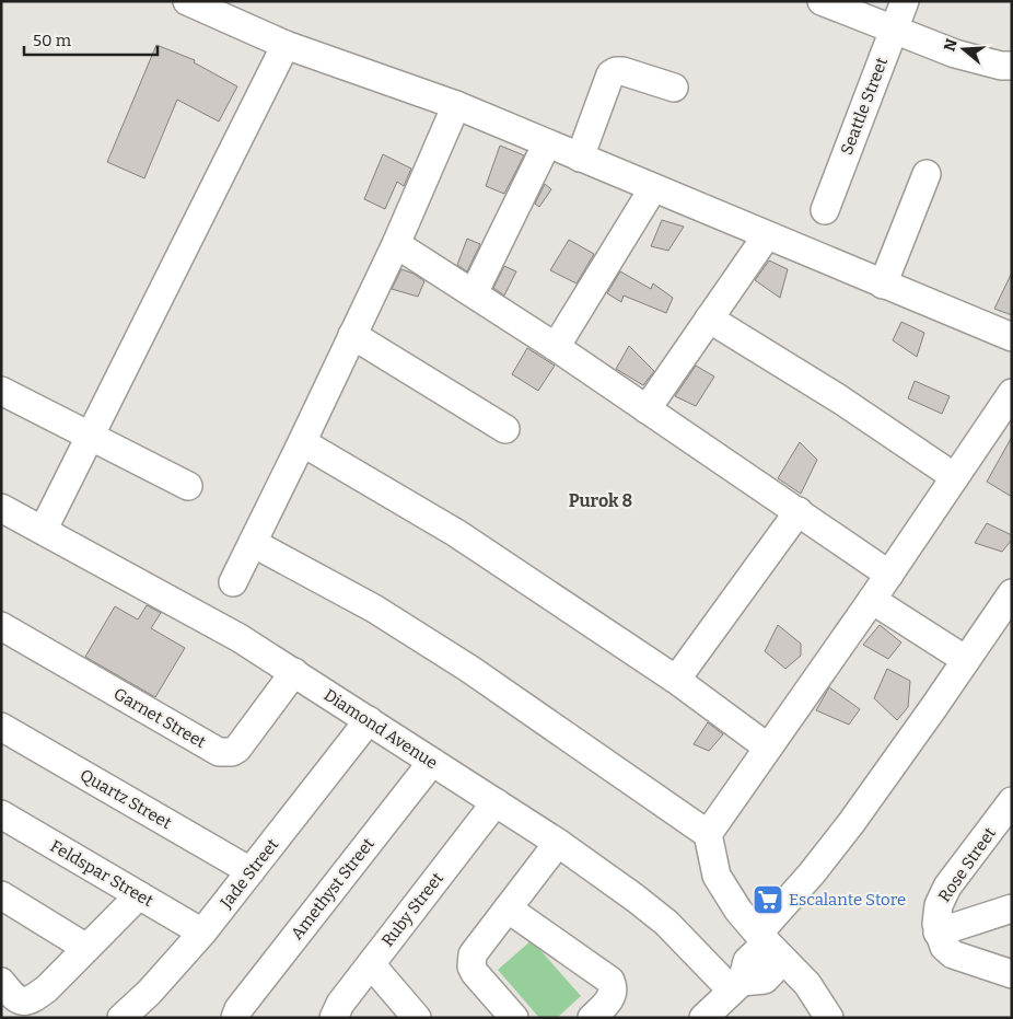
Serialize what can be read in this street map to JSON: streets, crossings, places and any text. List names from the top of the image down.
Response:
{
  "streets": {
    "street": [
      "Seattle Street",
      "Garnet Street",
      "Diamond Avenue",
      "Quartz Street",
      "Rose Street",
      "Feldspar Street",
      "Jade Street",
      "Amethyst Street",
      "Ruby Street"
    ]
  },
  "crossings": [
    ["Garnet Street", "Diamond Avenue"],
    ["Diamond Avenue", "Jade Street"],
    ["Diamond Avenue", "Amethyst Street"],
    ["Diamond Avenue", "Ruby Street"],
    ["Quartz Street", "Jade Street"],
    ["Feldspar Street", "Jade Street"]
  ],
  "districts": ["Purok 8"],
  "places": {
    "supermarket": ["Escalante Store"]
  },
  "scale_bar": "50 m",
  "north": "left"
}
